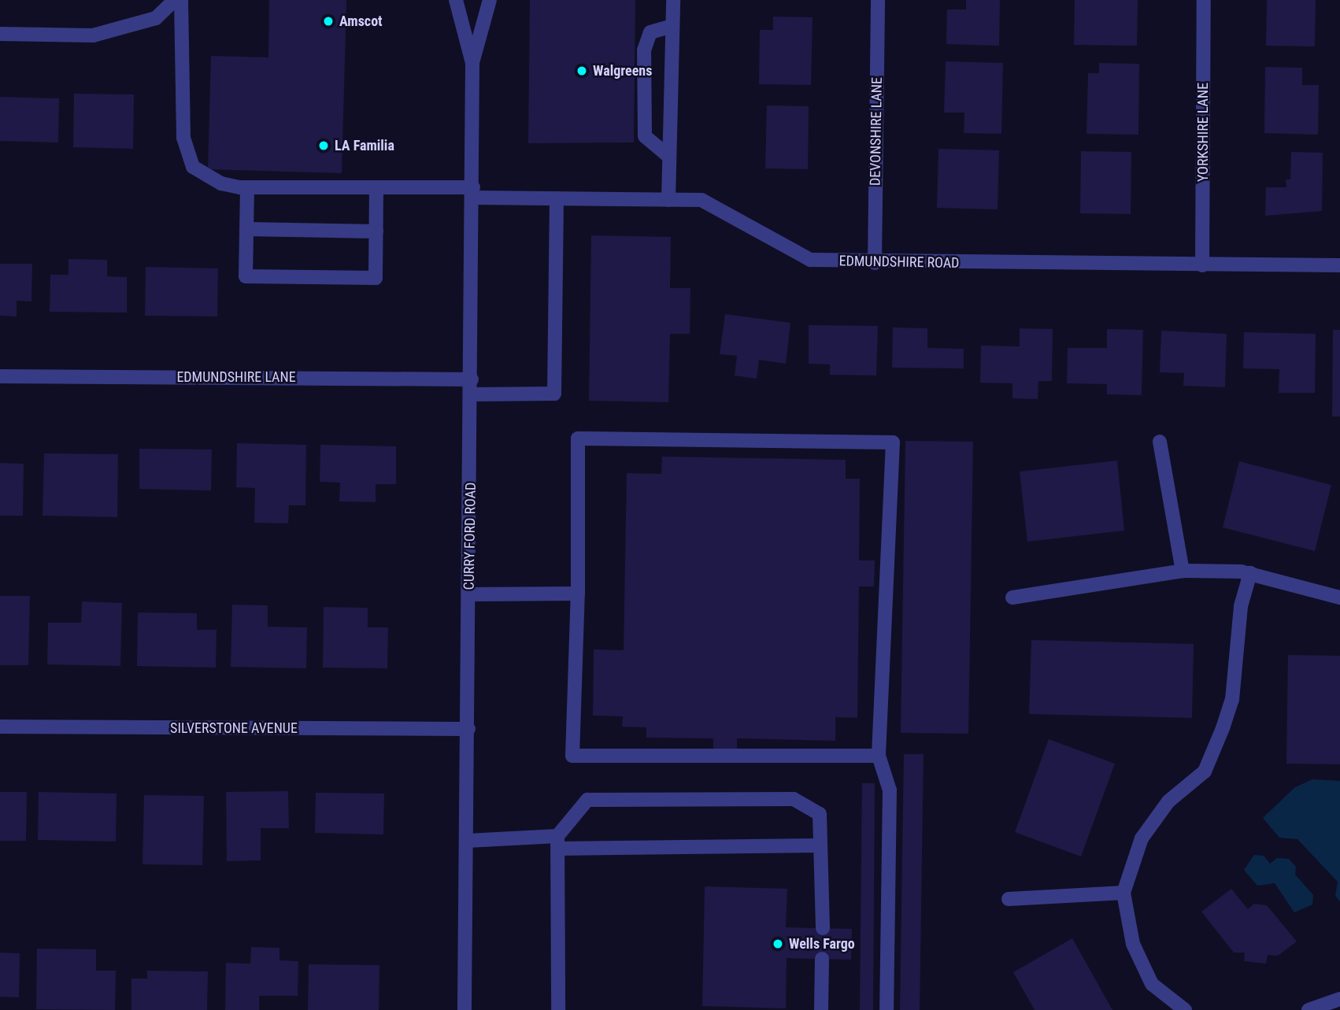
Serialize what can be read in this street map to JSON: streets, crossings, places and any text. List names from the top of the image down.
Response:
{
  "streets": {
    "street": [
      "DEVONSHIRE LANE",
      "YORKSHIRE LANE",
      "EDMUNDSHIRE ROAD",
      "EDMUNDSHIRE LANE",
      "CURRY FORD ROAD",
      "SILVERSTONE AVENUE"
    ]
  },
  "crossings": [
    ["DEVONSHIRE LANE", "EDMUNDSHIRE ROAD"],
    ["YORKSHIRE LANE", "EDMUNDSHIRE ROAD"],
    ["EDMUNDSHIRE ROAD", "CURRY FORD ROAD"],
    ["EDMUNDSHIRE LANE", "CURRY FORD ROAD"],
    ["CURRY FORD ROAD", "SILVERSTONE AVENUE"]
  ],
  "places": [
    "Amscot",
    "Walgreens",
    "LA Familia",
    "Wells Fargo"
  ]
}
